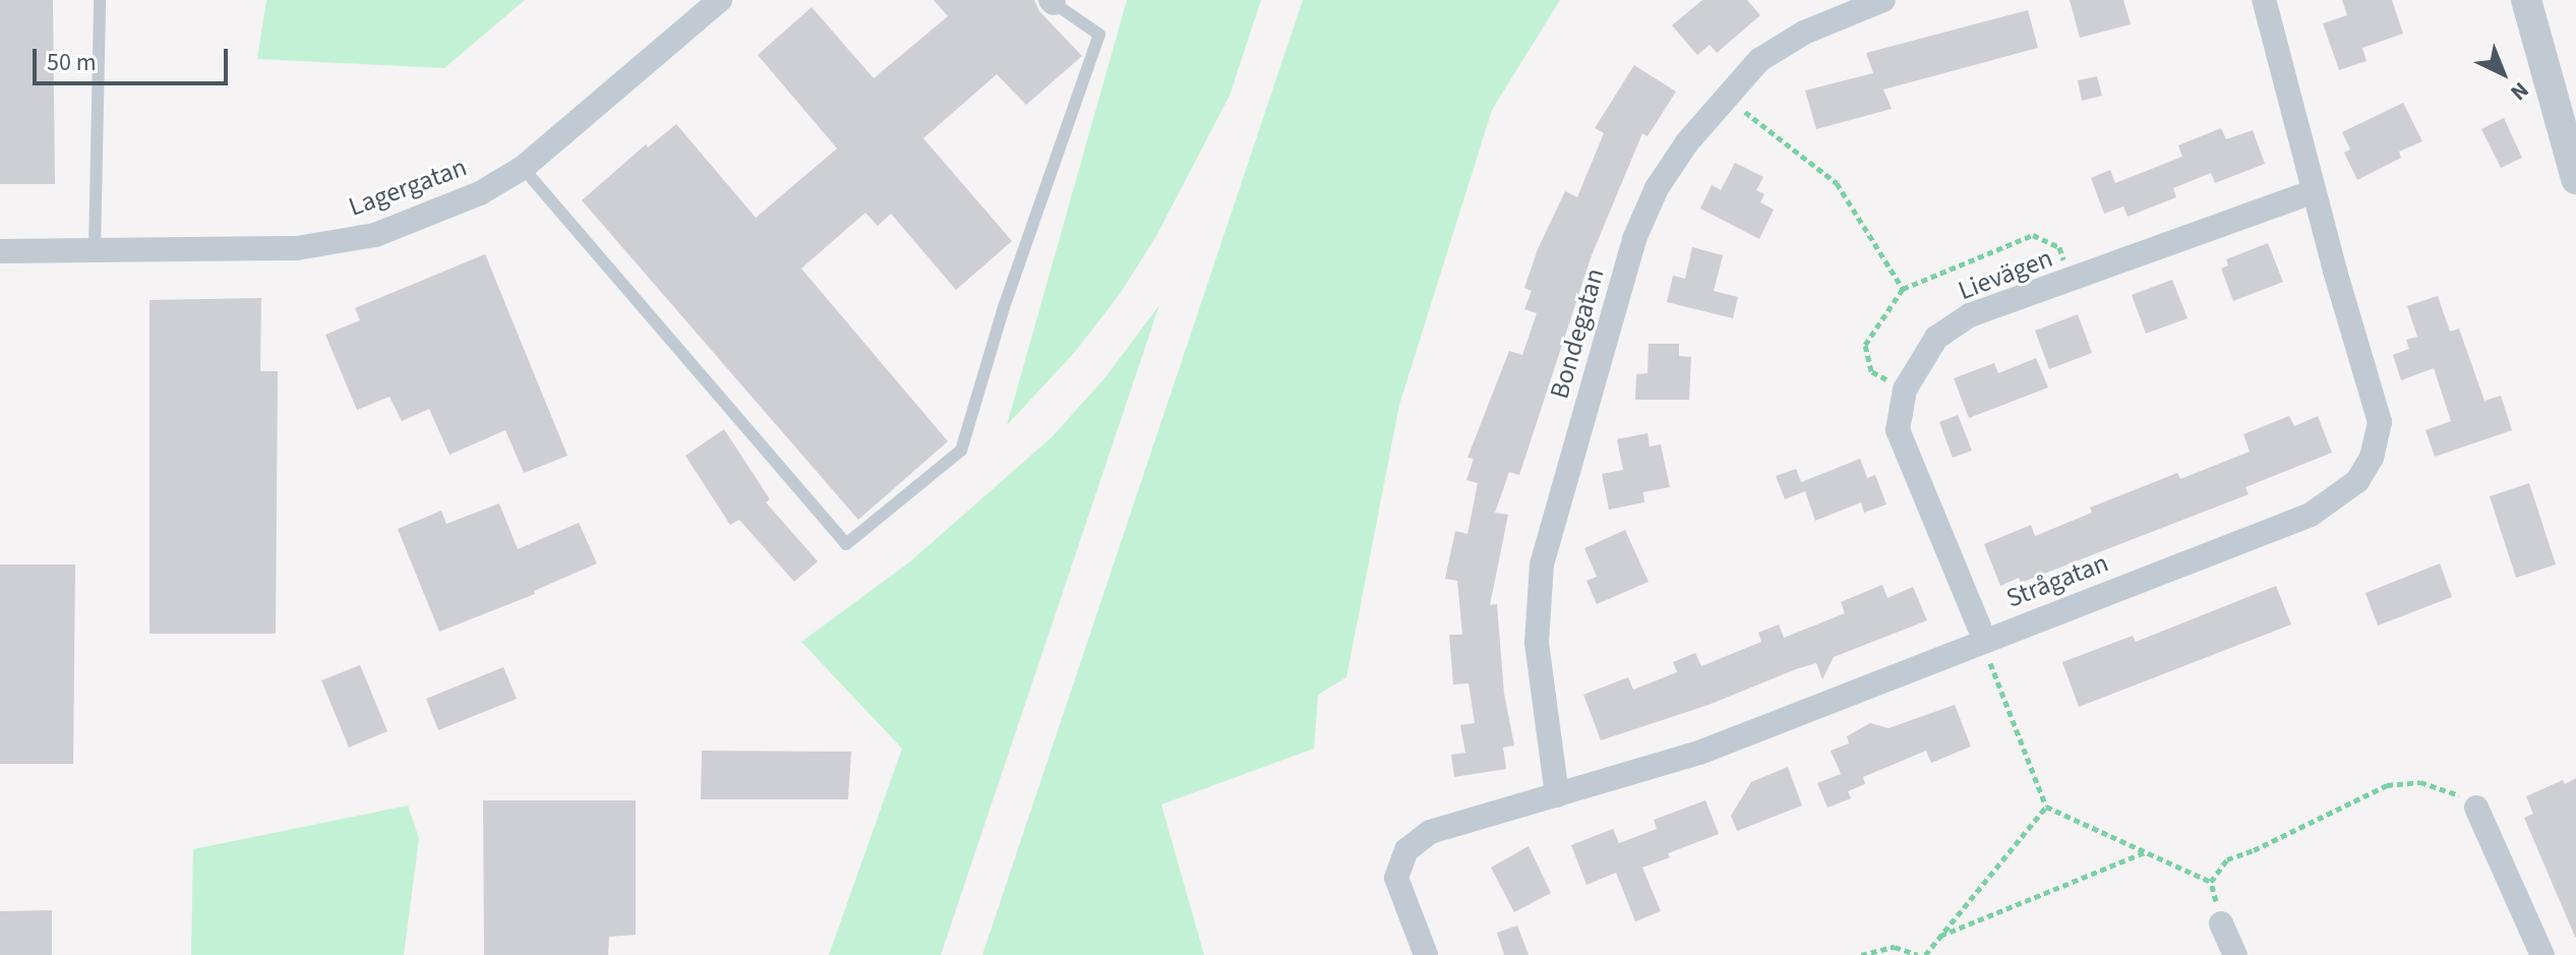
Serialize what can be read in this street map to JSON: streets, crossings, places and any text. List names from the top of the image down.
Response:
{
  "streets": {
    "street": [
      "Lagergatan",
      "Lievägen",
      "Bondegatan",
      "Strågatan"
    ]
  },
  "crossings": [
    ["Lievägen", "Strågatan"],
    ["Bondegatan", "Strågatan"]
  ],
  "scale_bar": "50 m",
  "north": "bottom right"
}
